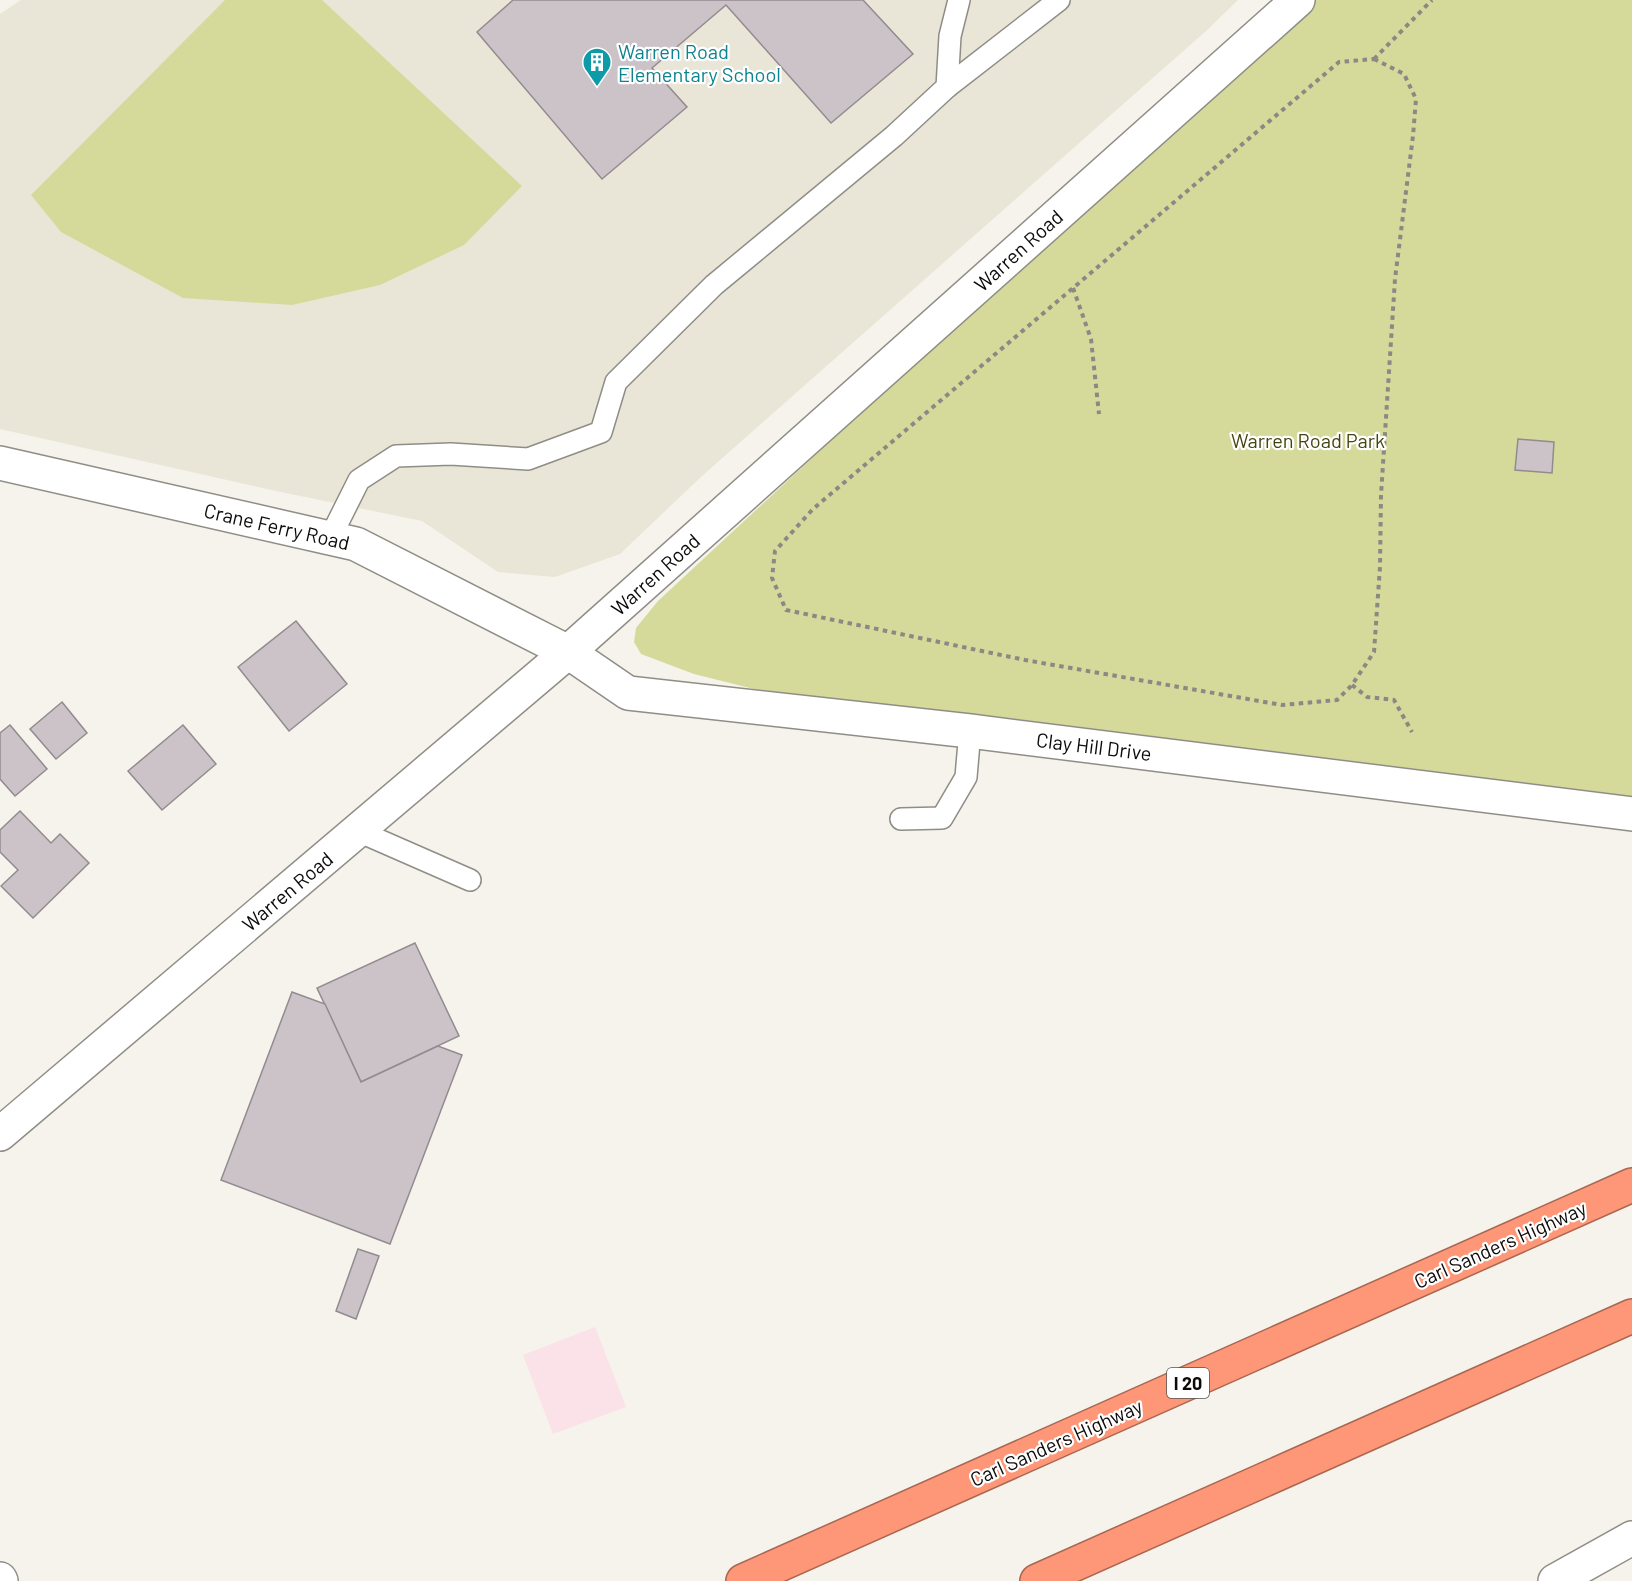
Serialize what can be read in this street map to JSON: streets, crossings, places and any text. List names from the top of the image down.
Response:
{
  "streets": {
    "highway": ["Carl Sanders Highway", "I 20"],
    "street": ["Warren Road", "Crane Ferry Road", "Clay Hill Drive"]
  },
  "crossings": [
    ["Warren Road", "Crane Ferry Road"],
    ["Warren Road", "Clay Hill Drive"],
    ["Crane Ferry Road", "Clay Hill Drive"]
  ],
  "parks": ["Warren Road Park"],
  "places": {
    "building": ["Warren Road Elementary School"]
  }
}
